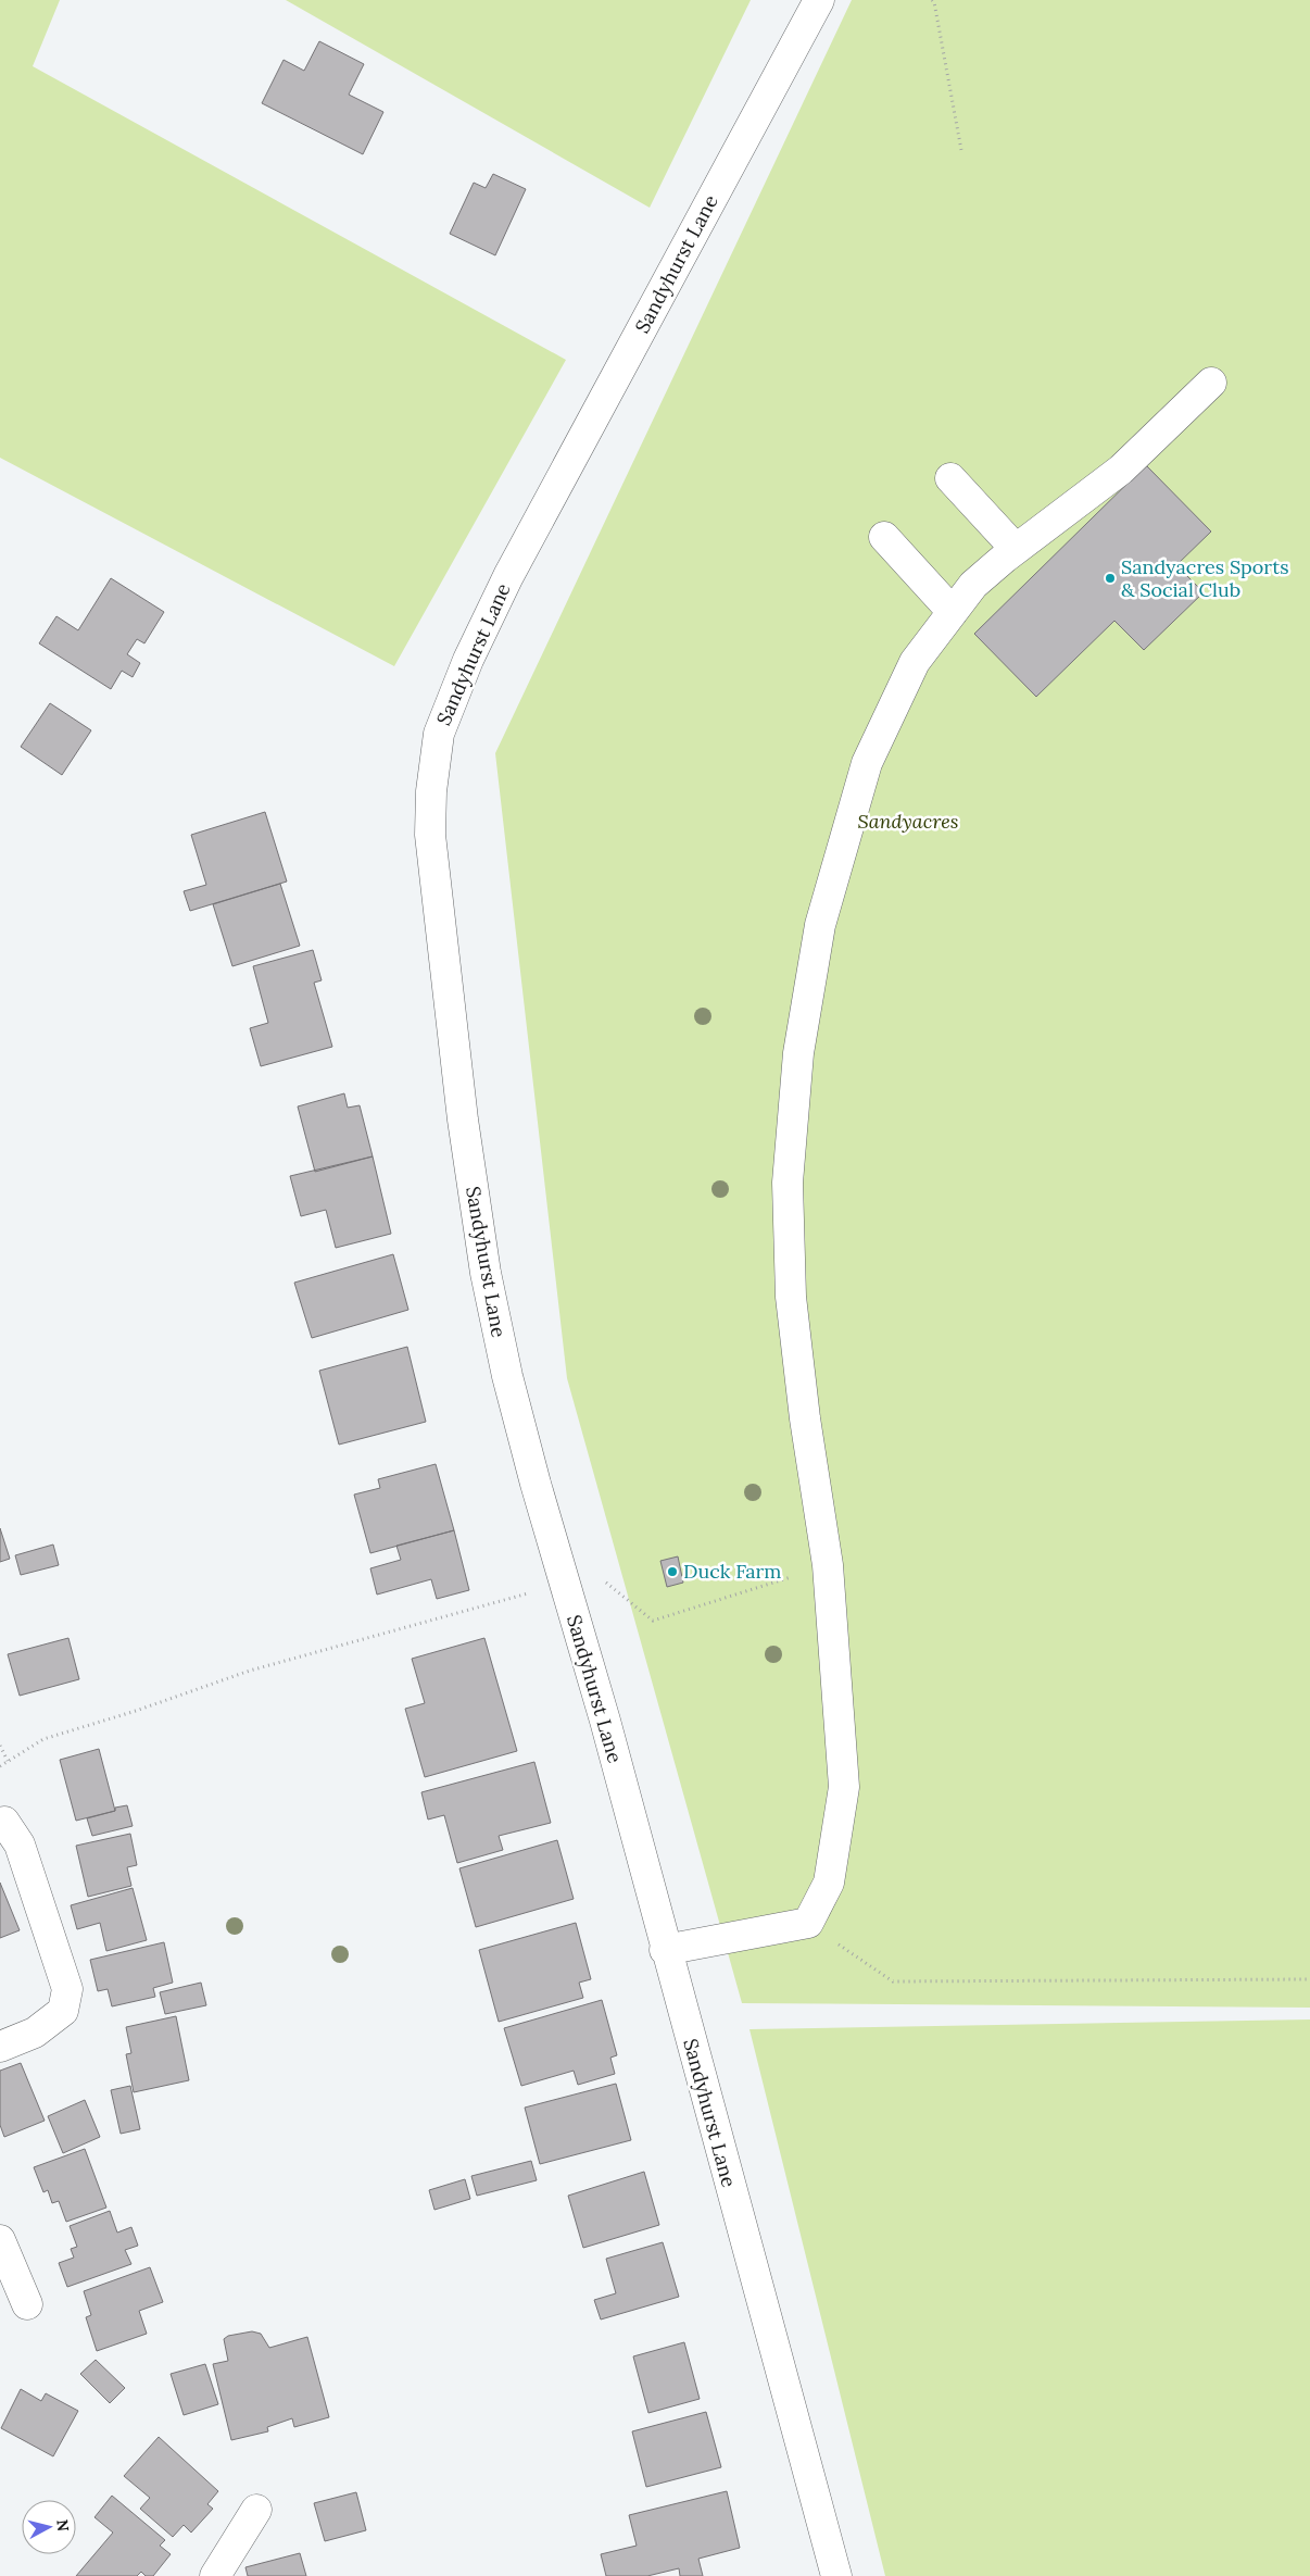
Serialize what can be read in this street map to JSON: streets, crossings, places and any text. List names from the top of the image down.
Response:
{
  "streets": {
    "street": ["Sandyhurst Lane"]
  },
  "parks": ["Sandyacres"],
  "places": ["Sandyacres Sports & Social Club", "Duck Farm"],
  "north": "right"
}
